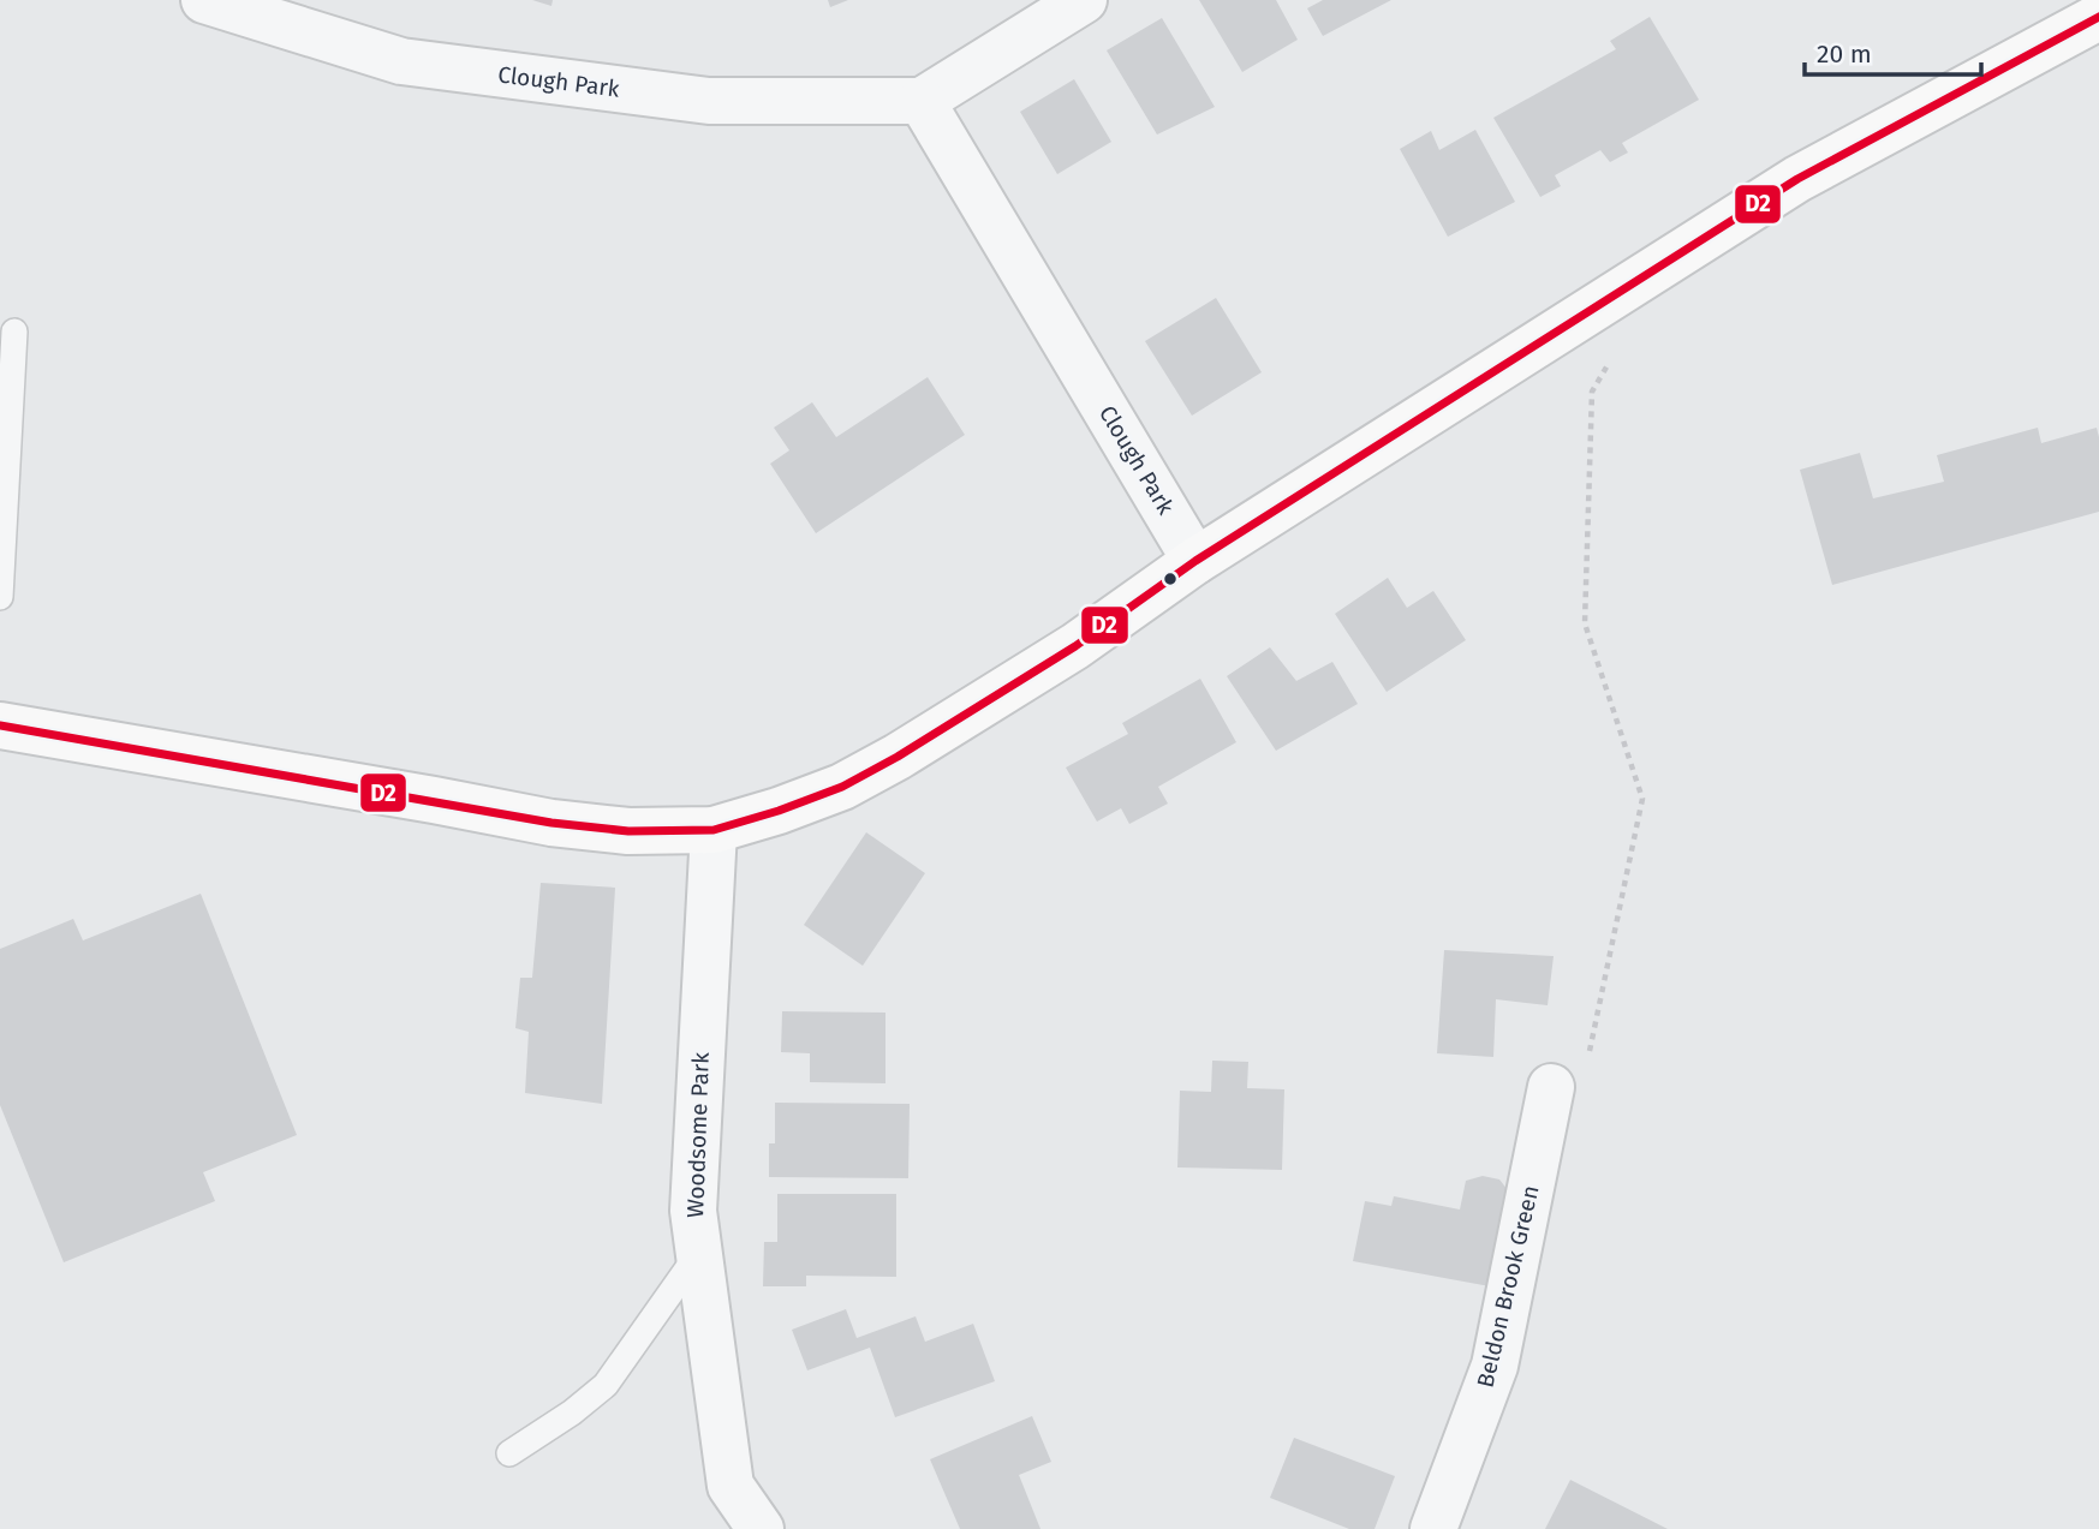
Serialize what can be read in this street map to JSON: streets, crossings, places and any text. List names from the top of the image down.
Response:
{
  "streets": {
    "street": ["Clough Park", "Woodsome Park", "Beldon Brook Green"]
  },
  "lines": ["transit line D2"],
  "scale_bar": "20 m"
}
